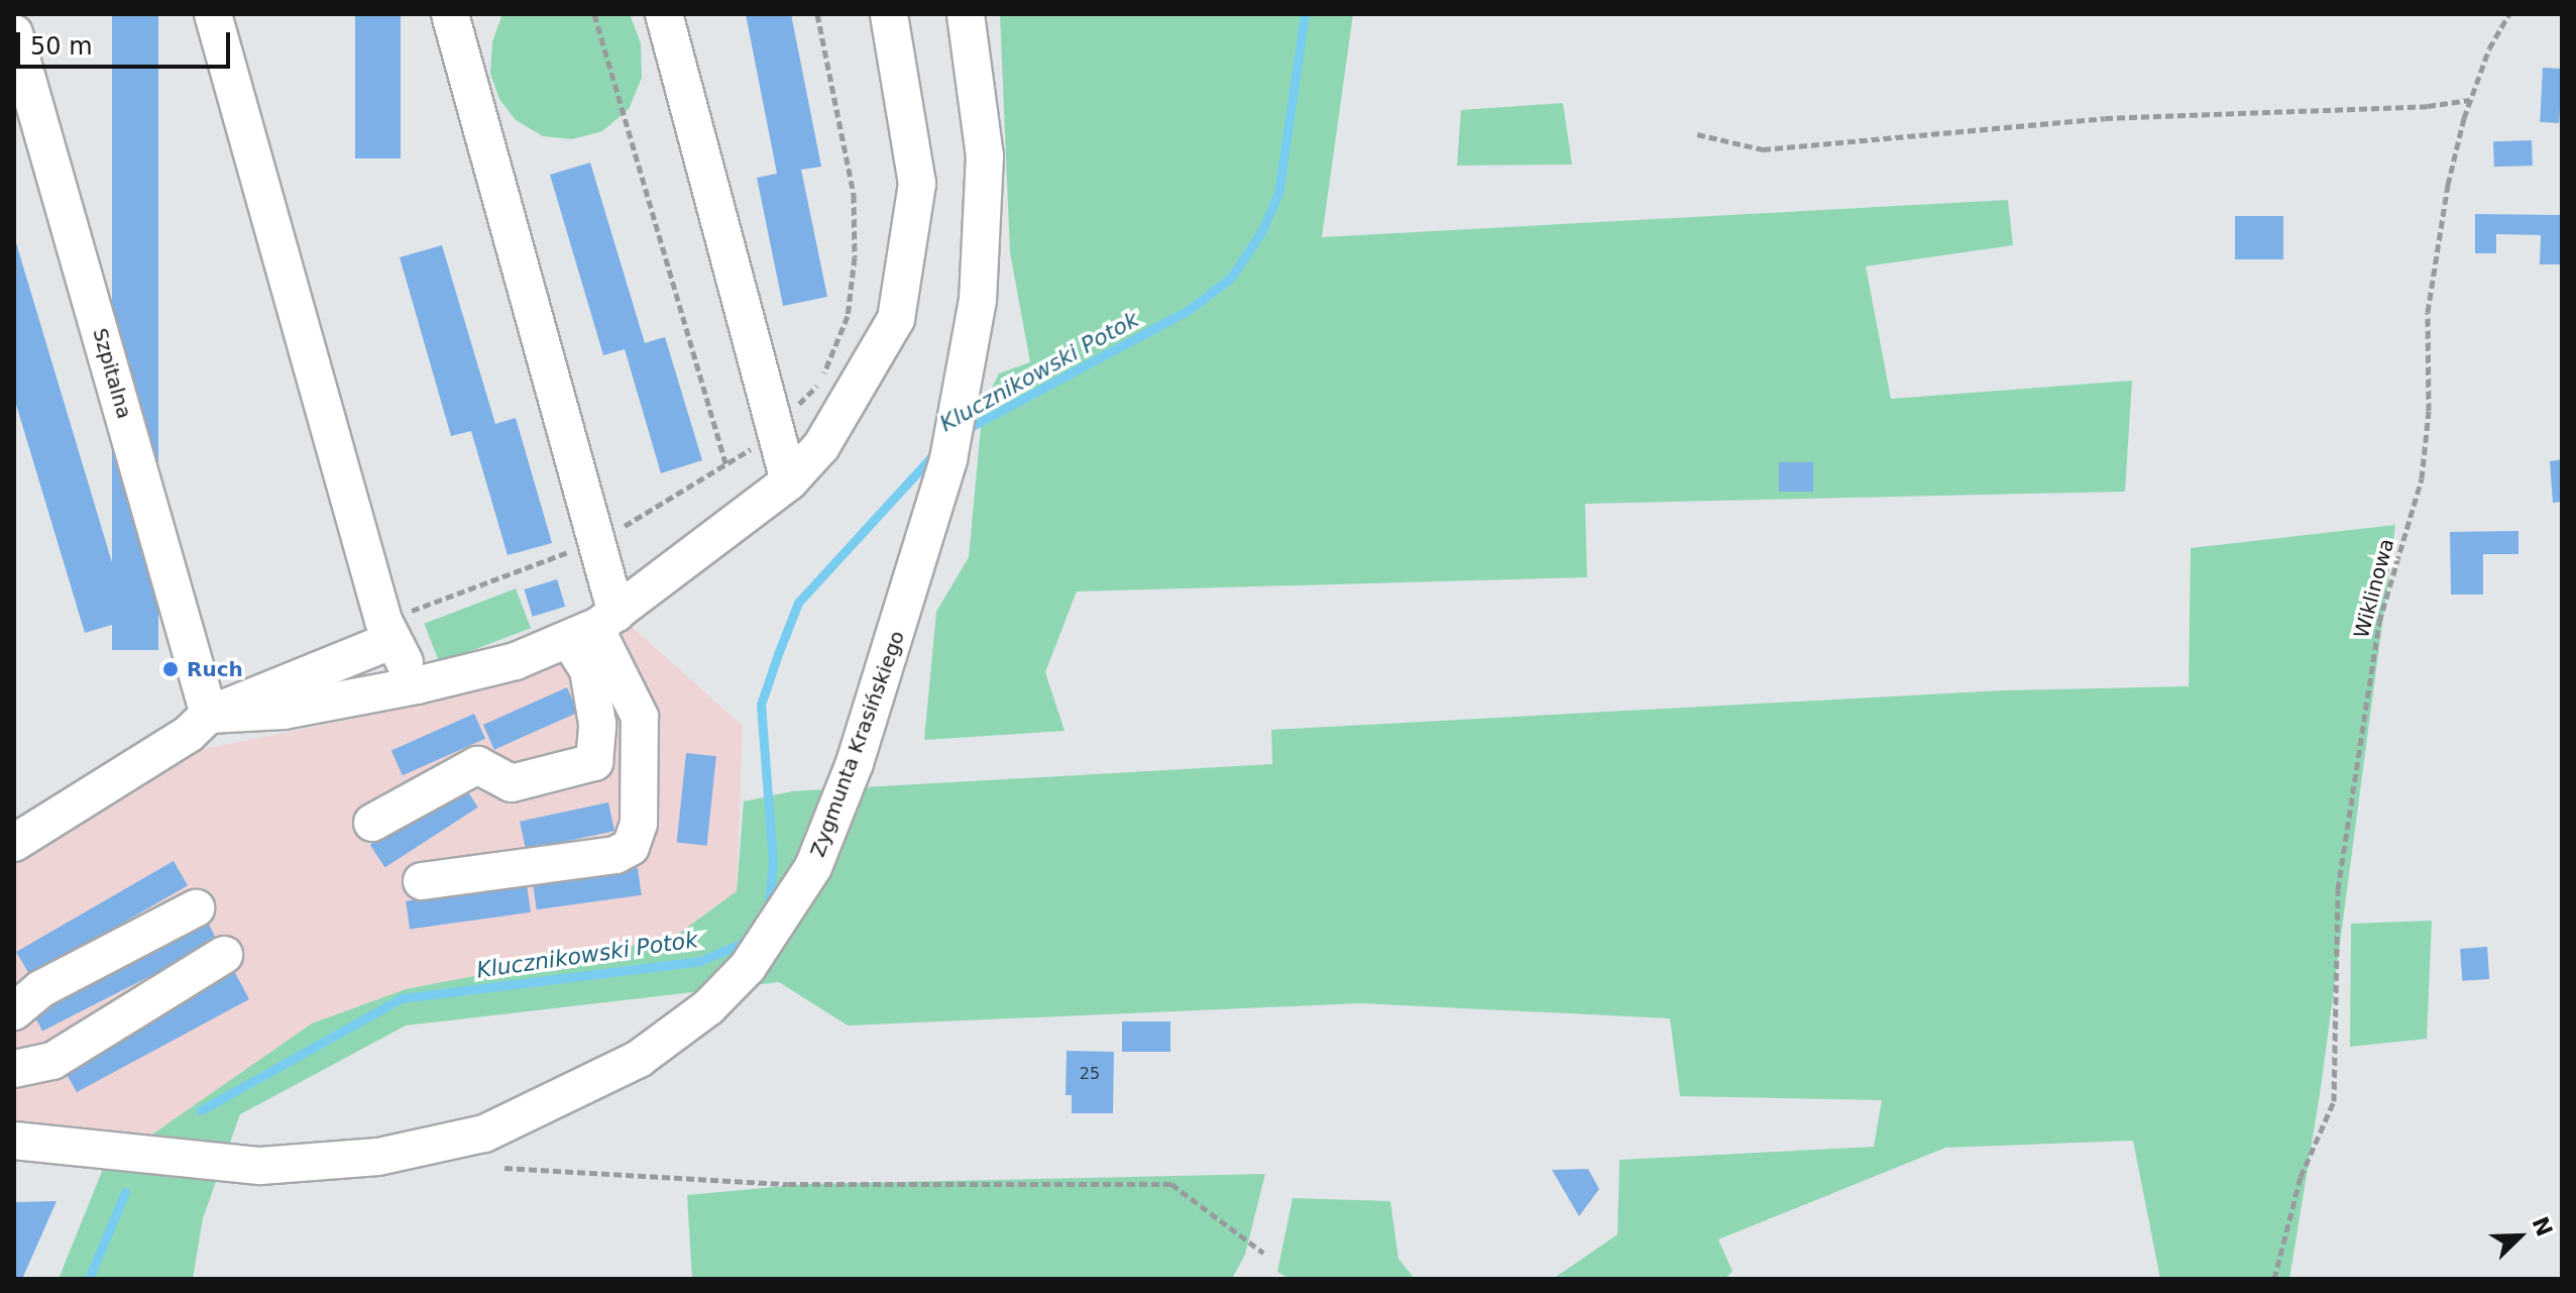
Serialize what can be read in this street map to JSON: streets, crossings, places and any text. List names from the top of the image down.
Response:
{
  "streets": {
    "street": ["Szpitalna", "Zygmunta Krasińskiego"],
    "path": ["Wiklinowa"]
  },
  "water": ["Klucznikowski Potok"],
  "places": ["Ruch"],
  "house_numbers": ["25"],
  "scale_bar": "50 m",
  "north": "top right"
}
